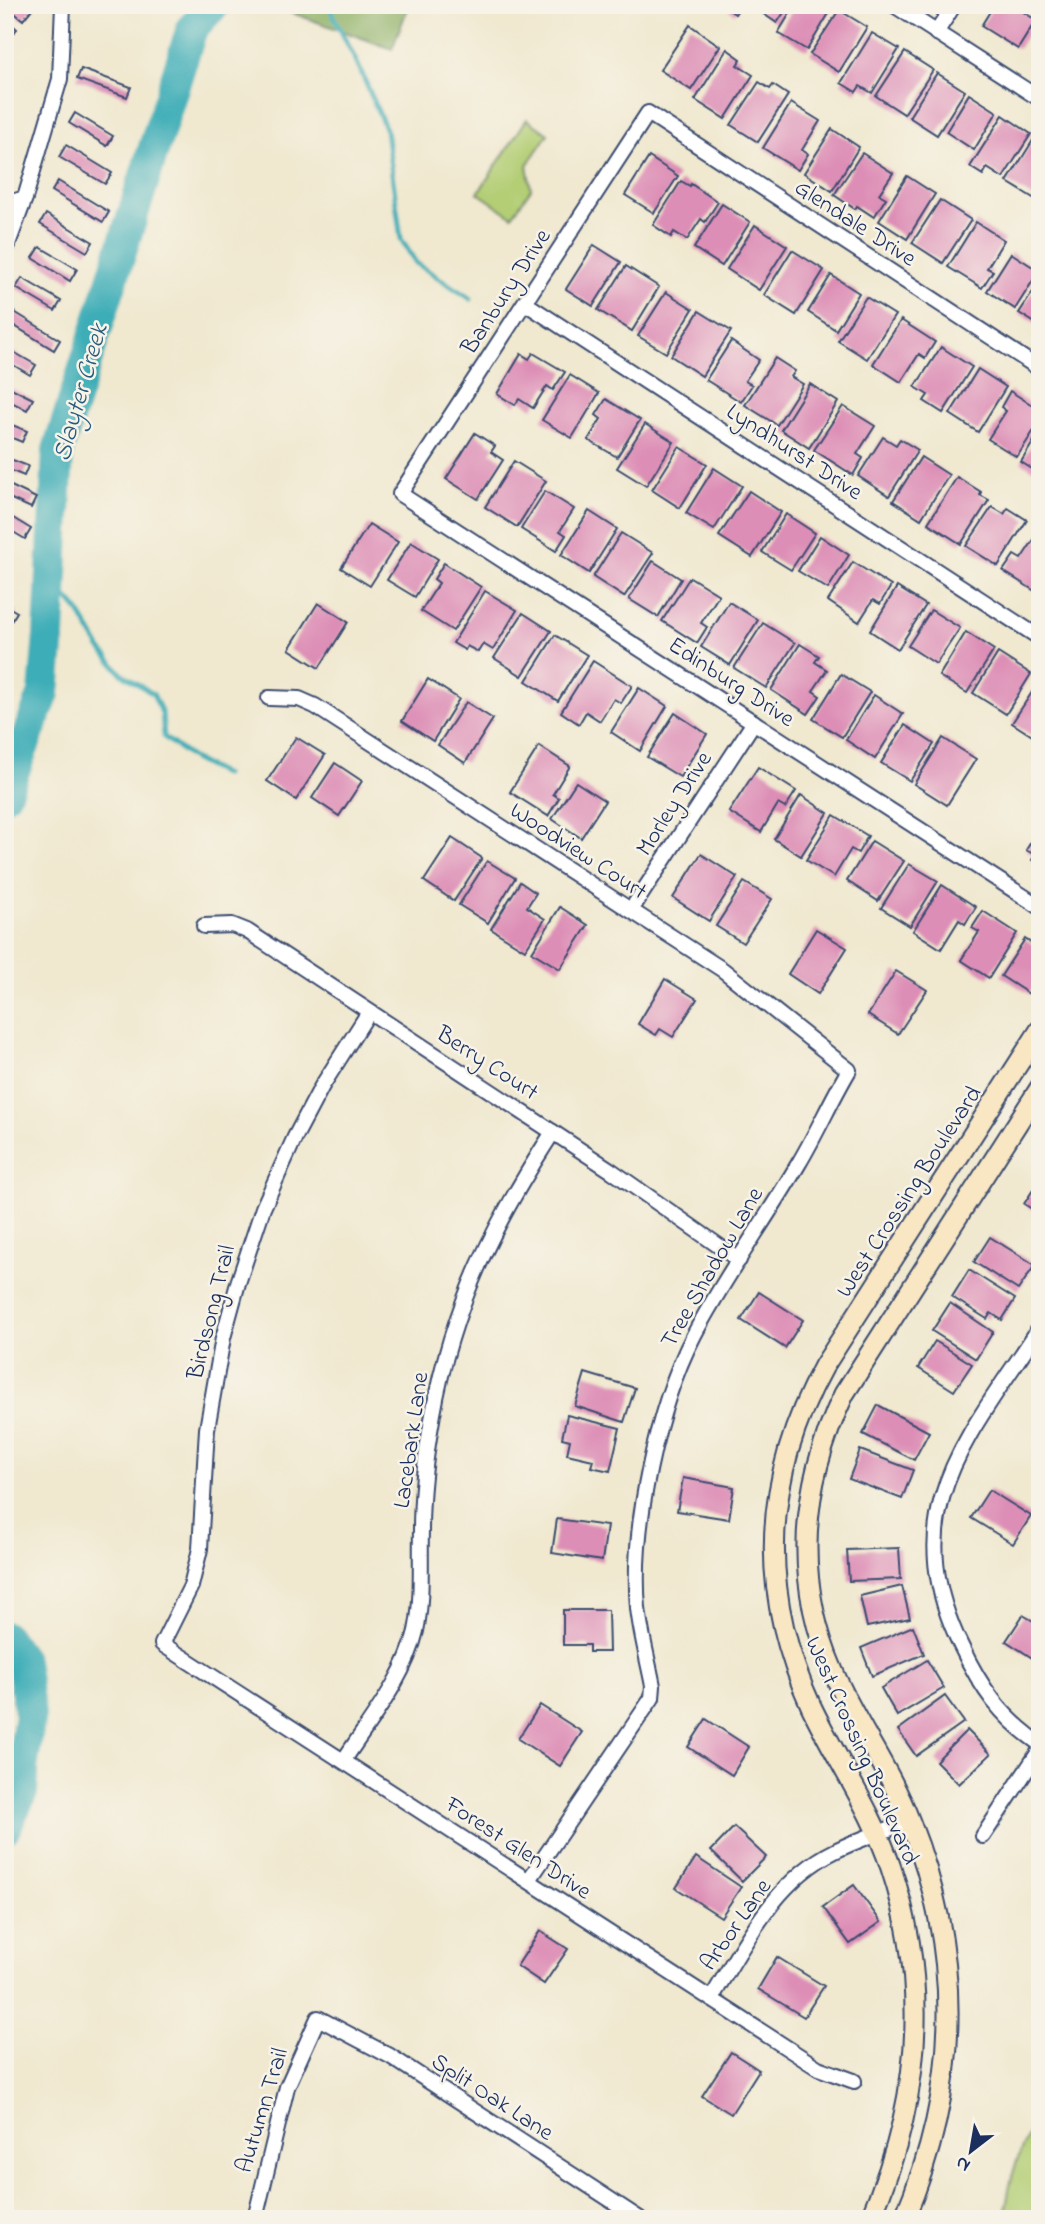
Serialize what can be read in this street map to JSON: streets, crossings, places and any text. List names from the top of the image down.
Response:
{
  "streets": {
    "street": [
      "Glendale Drive",
      "Banbury Drive",
      "Lyndhurst Drive",
      "Edinburg Drive",
      "Morley Drive",
      "Woodview Court",
      "Berry Court",
      "West Crossing Boulevard",
      "Tree Shadow Lane",
      "Birdsong Trail",
      "Lacebark Lane",
      "Forest Glen Drive",
      "Arbor Lane",
      "Split Oak Lane",
      "Autumn Trail"
    ]
  },
  "crossings": [
    ["Glendale Drive", "Banbury Drive"],
    ["Banbury Drive", "Lyndhurst Drive"],
    ["Banbury Drive", "Edinburg Drive"],
    ["Edinburg Drive", "Morley Drive"],
    ["Morley Drive", "Woodview Court"],
    ["Woodview Court", "Tree Shadow Lane"],
    ["Berry Court", "Tree Shadow Lane"],
    ["Berry Court", "Birdsong Trail"],
    ["Berry Court", "Lacebark Lane"],
    ["West Crossing Boulevard", "Arbor Lane"],
    ["Tree Shadow Lane", "Forest Glen Drive"],
    ["Birdsong Trail", "Forest Glen Drive"],
    ["Lacebark Lane", "Forest Glen Drive"],
    ["Forest Glen Drive", "Arbor Lane"],
    ["Split Oak Lane", "Autumn Trail"]
  ],
  "water": ["Slayter Creek"],
  "north": "bottom left"
}
